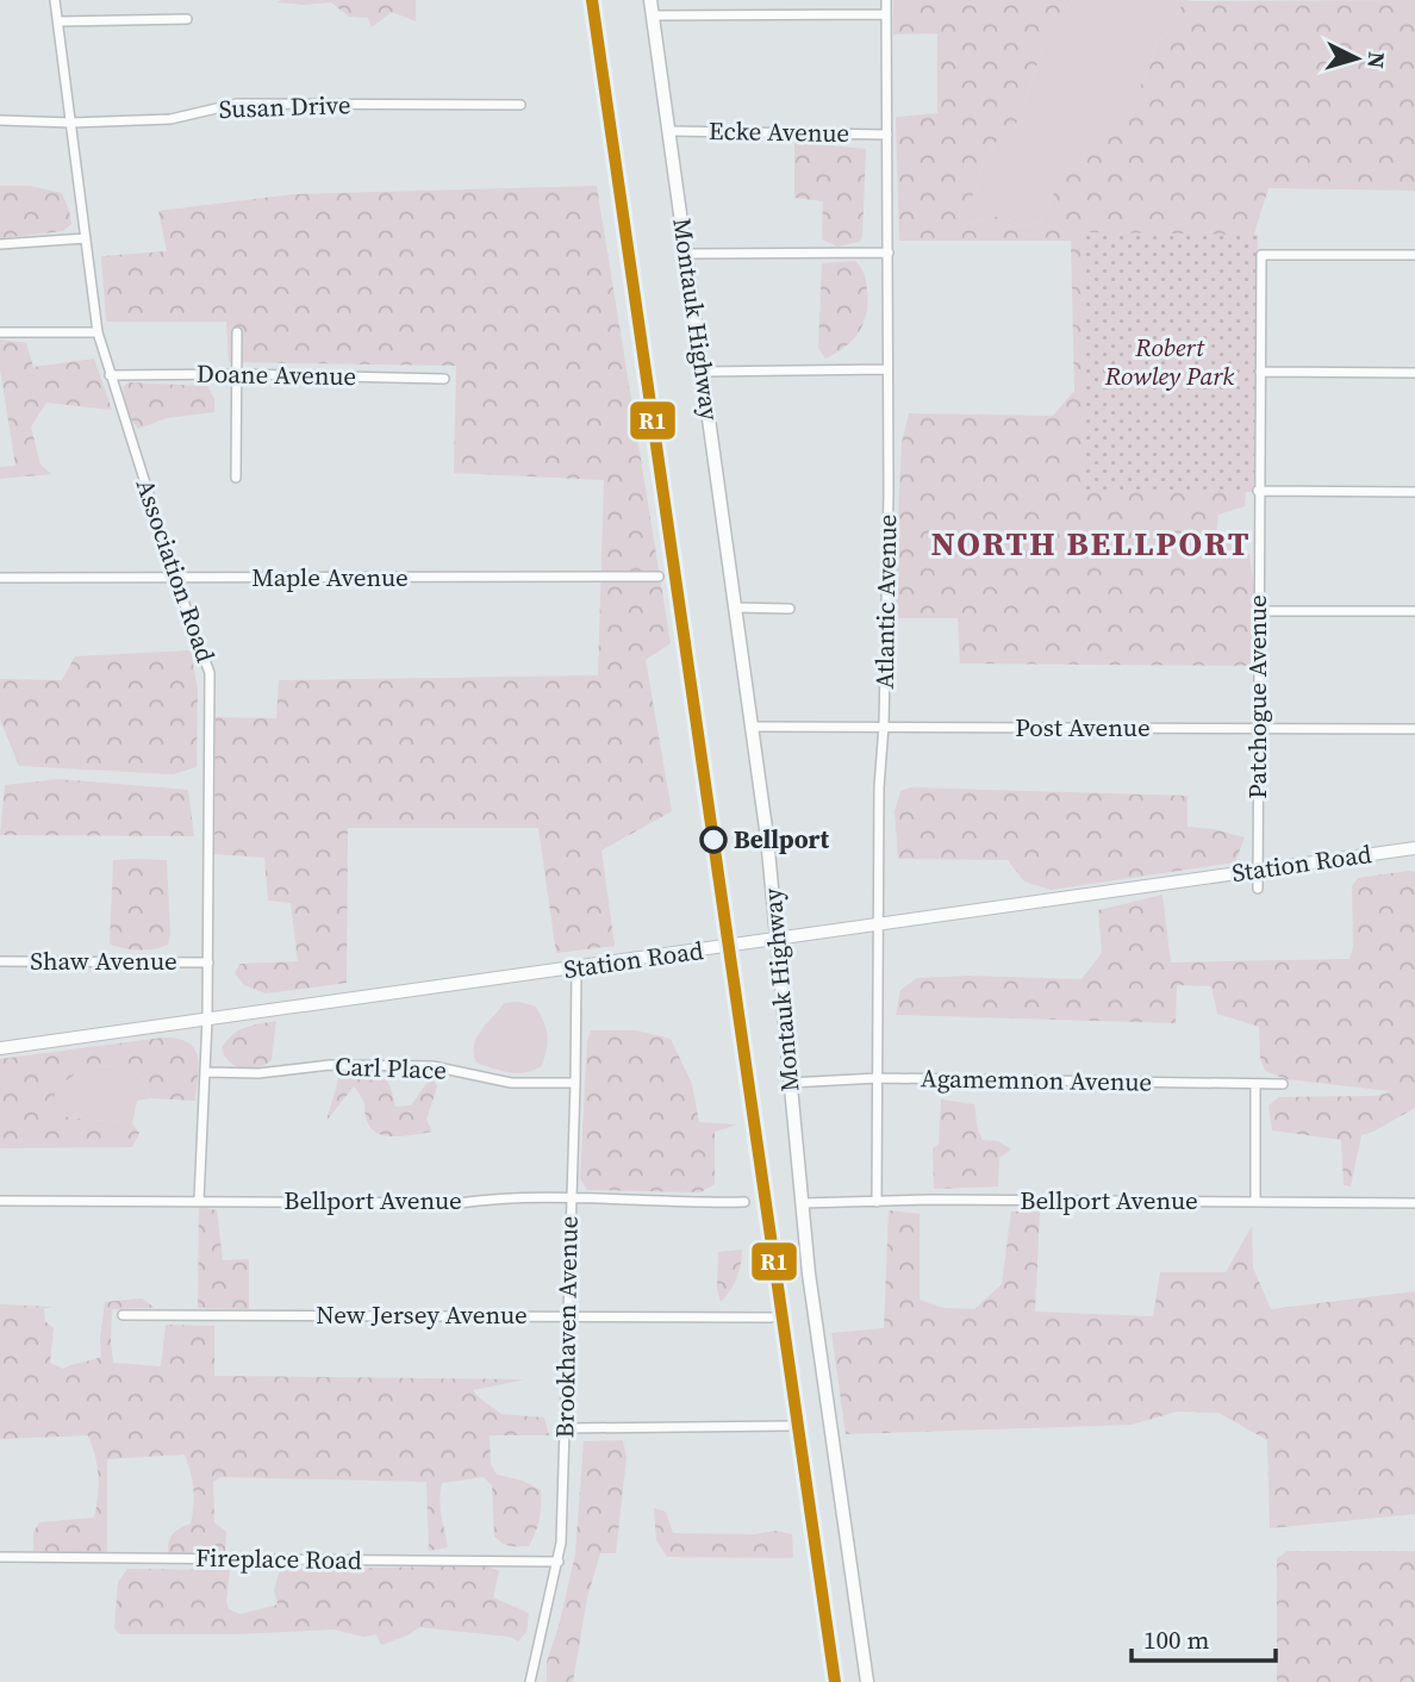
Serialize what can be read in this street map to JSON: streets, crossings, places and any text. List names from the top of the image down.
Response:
{
  "streets": {
    "main road": ["Montauk Highway", "Station Road"],
    "street": [
      "Susan Drive",
      "Ecke Avenue",
      "Doane Avenue",
      "Association Road",
      "Maple Avenue",
      "Atlantic Avenue",
      "Patchogue Avenue",
      "Post Avenue",
      "Shaw Avenue",
      "Carl Place",
      "Agamemnon Avenue",
      "Bellport Avenue",
      "New Jersey Avenue",
      "Brookhaven Avenue",
      "Fireplace Road"
    ]
  },
  "crossings": [
    ["Susan Drive", "Association Road"],
    ["Ecke Avenue", "Montauk Highway"],
    ["Ecke Avenue", "Atlantic Avenue"],
    ["Montauk Highway", "Post Avenue"],
    ["Montauk Highway", "Station Road"],
    ["Montauk Highway", "Agamemnon Avenue"],
    ["Montauk Highway", "Bellport Avenue"],
    ["Doane Avenue", "Association Road"],
    ["Association Road", "Maple Avenue"],
    ["Association Road", "Station Road"],
    ["Association Road", "Shaw Avenue"],
    ["Association Road", "Carl Place"],
    ["Association Road", "Bellport Avenue"],
    ["Atlantic Avenue", "Post Avenue"],
    ["Atlantic Avenue", "Station Road"],
    ["Atlantic Avenue", "Agamemnon Avenue"],
    ["Atlantic Avenue", "Bellport Avenue"],
    ["Patchogue Avenue", "Post Avenue"],
    ["Patchogue Avenue", "Station Road"],
    ["Station Road", "Brookhaven Avenue"],
    ["Carl Place", "Brookhaven Avenue"],
    ["Bellport Avenue", "Brookhaven Avenue"],
    ["New Jersey Avenue", "Brookhaven Avenue"],
    ["Brookhaven Avenue", "Fireplace Road"]
  ],
  "districts": ["NORTH BELLPORT"],
  "parks": ["Robert Rowley Park"],
  "places": ["Bellport"],
  "lines": ["transit line R1"],
  "scale_bar": "100 m",
  "north": "right"
}
